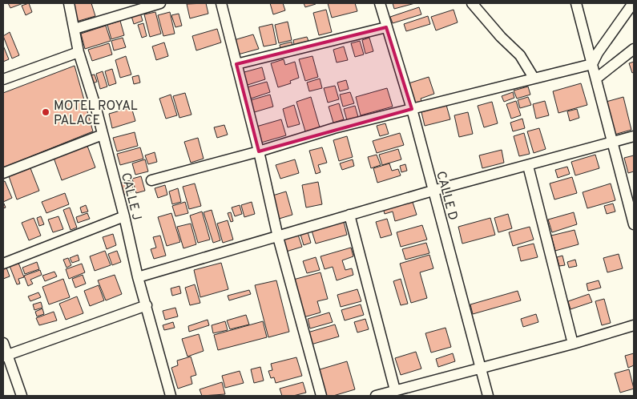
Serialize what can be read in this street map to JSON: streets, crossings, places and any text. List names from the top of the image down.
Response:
{
  "streets": {
    "street": ["CALLE D", "CALLE J"]
  },
  "places": ["MOTEL ROYAL PALACE"]
}
